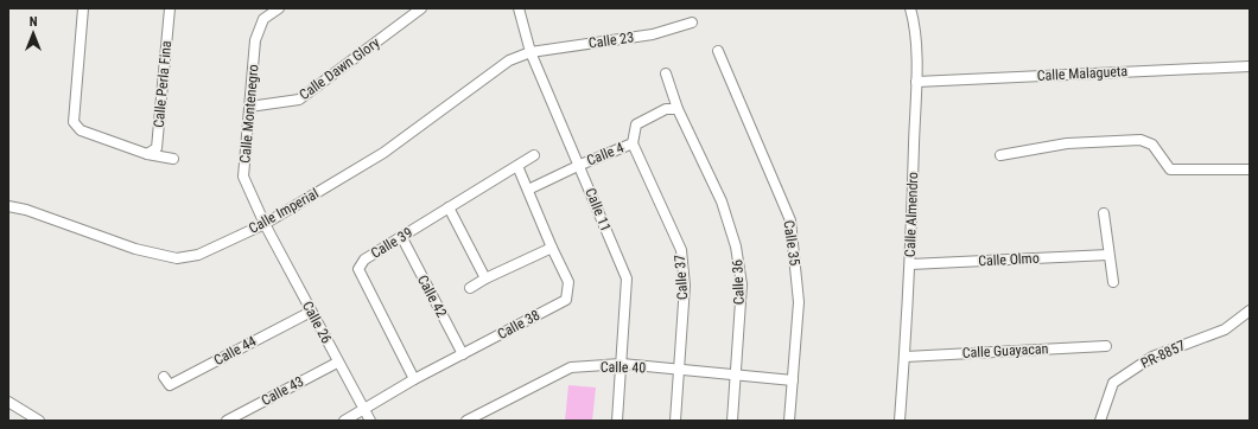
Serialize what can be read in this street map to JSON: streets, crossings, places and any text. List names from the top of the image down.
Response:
{
  "streets": {
    "street": [
      "Calle 23",
      "Calle Dawn Glory",
      "Calle Malagueta",
      "Calle Perla Fina",
      "Calle Montenegro",
      "Calle 4",
      "Calle 11",
      "Calle Imperial",
      "Calle Almendro",
      "Calle 39",
      "Calle 35",
      "Calle Olmo",
      "Calle 37",
      "Calle 36",
      "Calle 42",
      "Calle 26",
      "Calle 38",
      "Calle 44",
      "Calle Guayacan",
      "PR-8857",
      "Calle 40",
      "Calle 43"
    ]
  },
  "crossings": [
    ["Calle 23", "Calle 11"],
    ["Calle 23", "Calle Imperial"],
    ["Calle Dawn Glory", "Calle Montenegro"],
    ["Calle Malagueta", "Calle Almendro"],
    ["Calle Montenegro", "Calle Imperial"],
    ["Calle Montenegro", "Calle 26"],
    ["Calle 4", "Calle 11"],
    ["Calle 4", "Calle 37"],
    ["Calle 4", "Calle 36"],
    ["Calle 4", "Calle 38"],
    ["Calle 11", "Calle Imperial"],
    ["Calle 11", "Calle 40"],
    ["Calle Imperial", "Calle 26"],
    ["Calle Almendro", "Calle Olmo"],
    ["Calle Almendro", "Calle Guayacan"],
    ["Calle 39", "Calle 42"],
    ["Calle 39", "Calle 38"],
    ["Calle 35", "Calle 40"],
    ["Calle 37", "Calle 40"],
    ["Calle 36", "Calle 40"],
    ["Calle 42", "Calle 38"],
    ["Calle 26", "Calle 38"],
    ["Calle 26", "Calle 44"],
    ["Calle 26", "Calle 43"]
  ],
  "north": "top"
}
